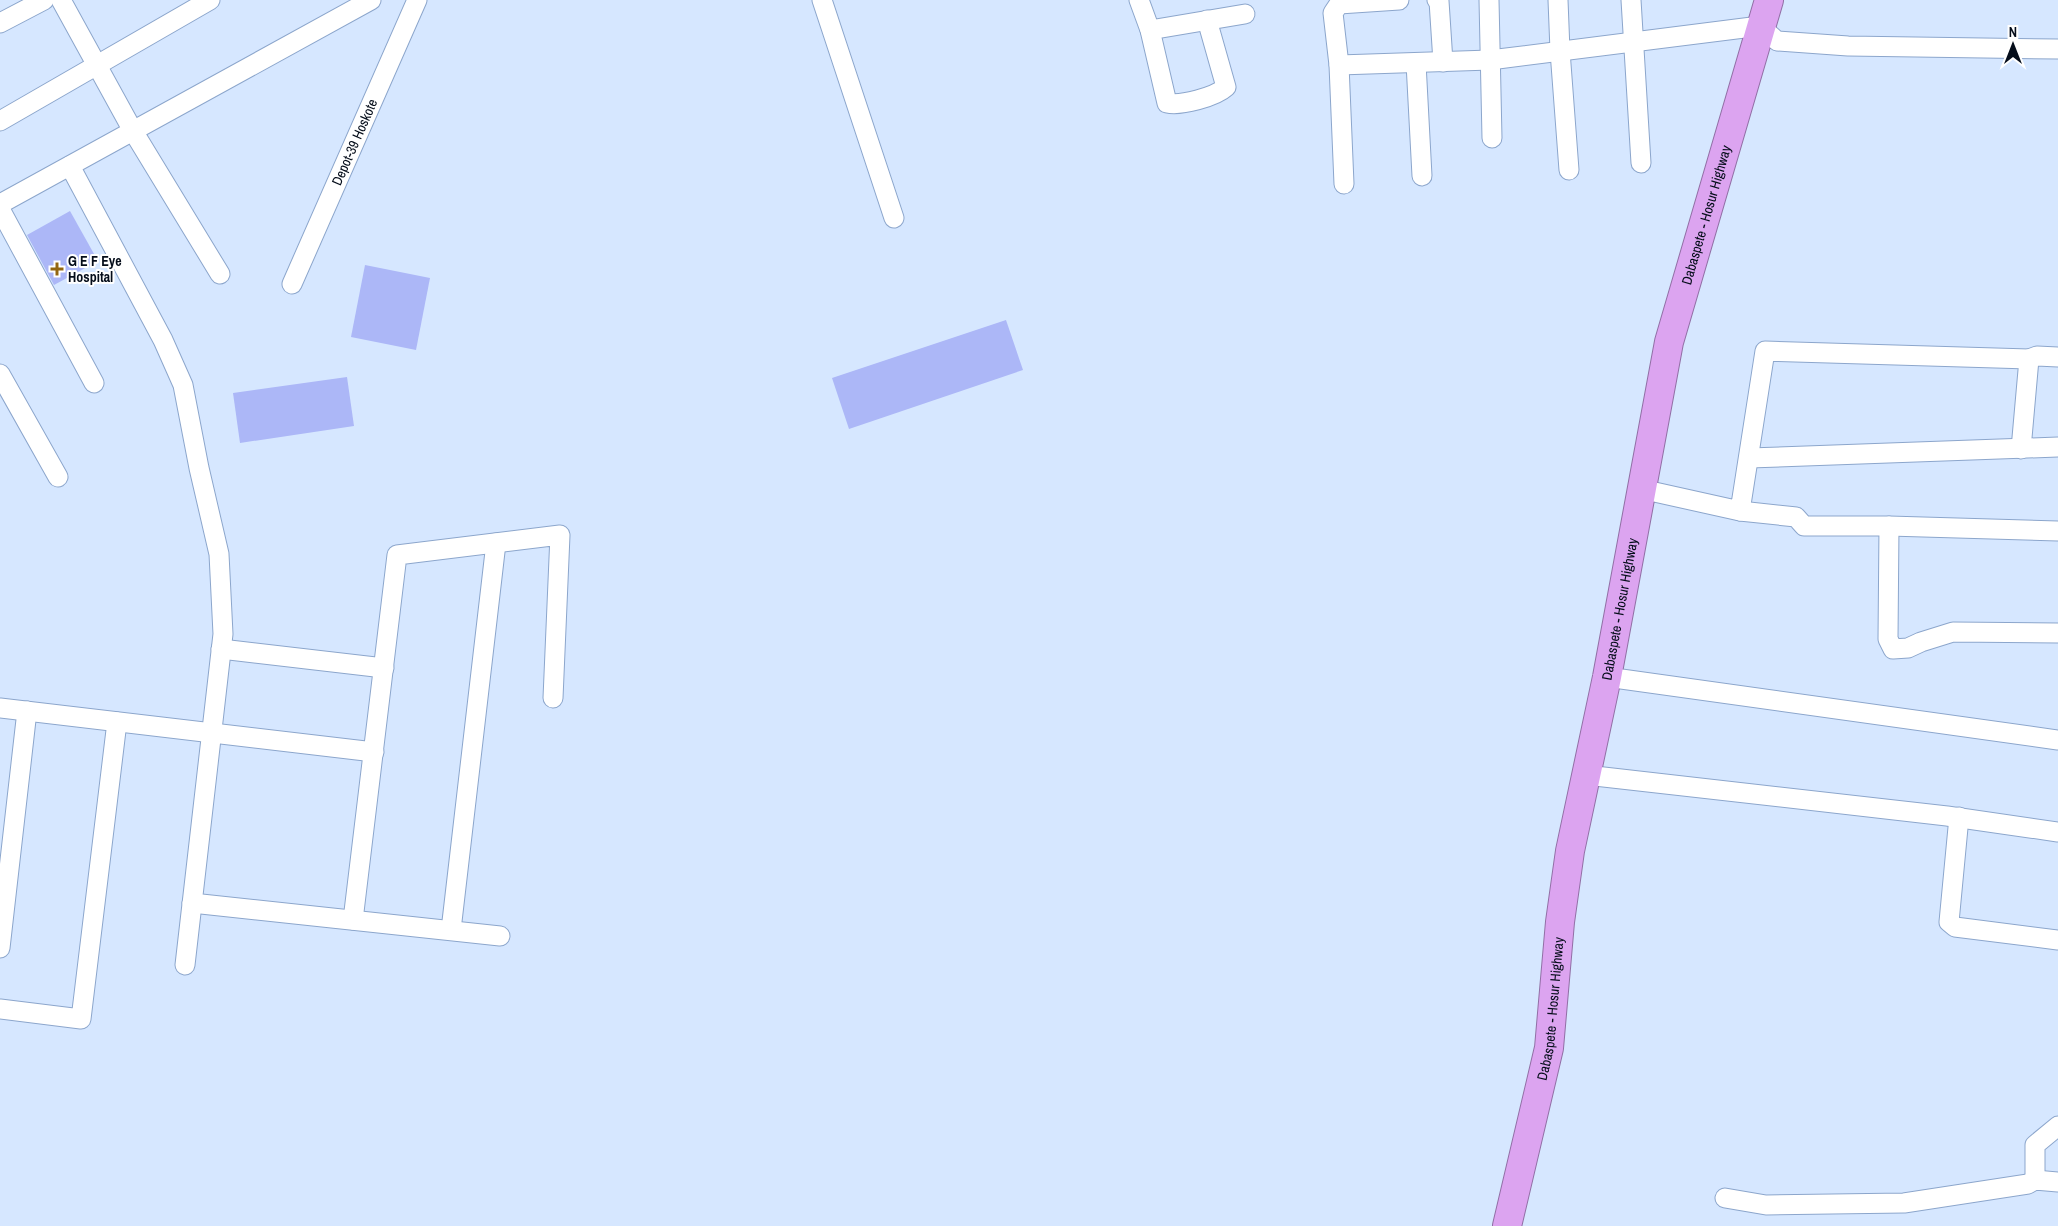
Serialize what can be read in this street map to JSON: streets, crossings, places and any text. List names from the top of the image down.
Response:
{
  "streets": {
    "highway": ["Dabaspete - Hosur Highway"],
    "street": ["Depot-39 Hoskote"]
  },
  "places": {
    "health": ["G E F Eye Hospital"]
  },
  "north": "top"
}
